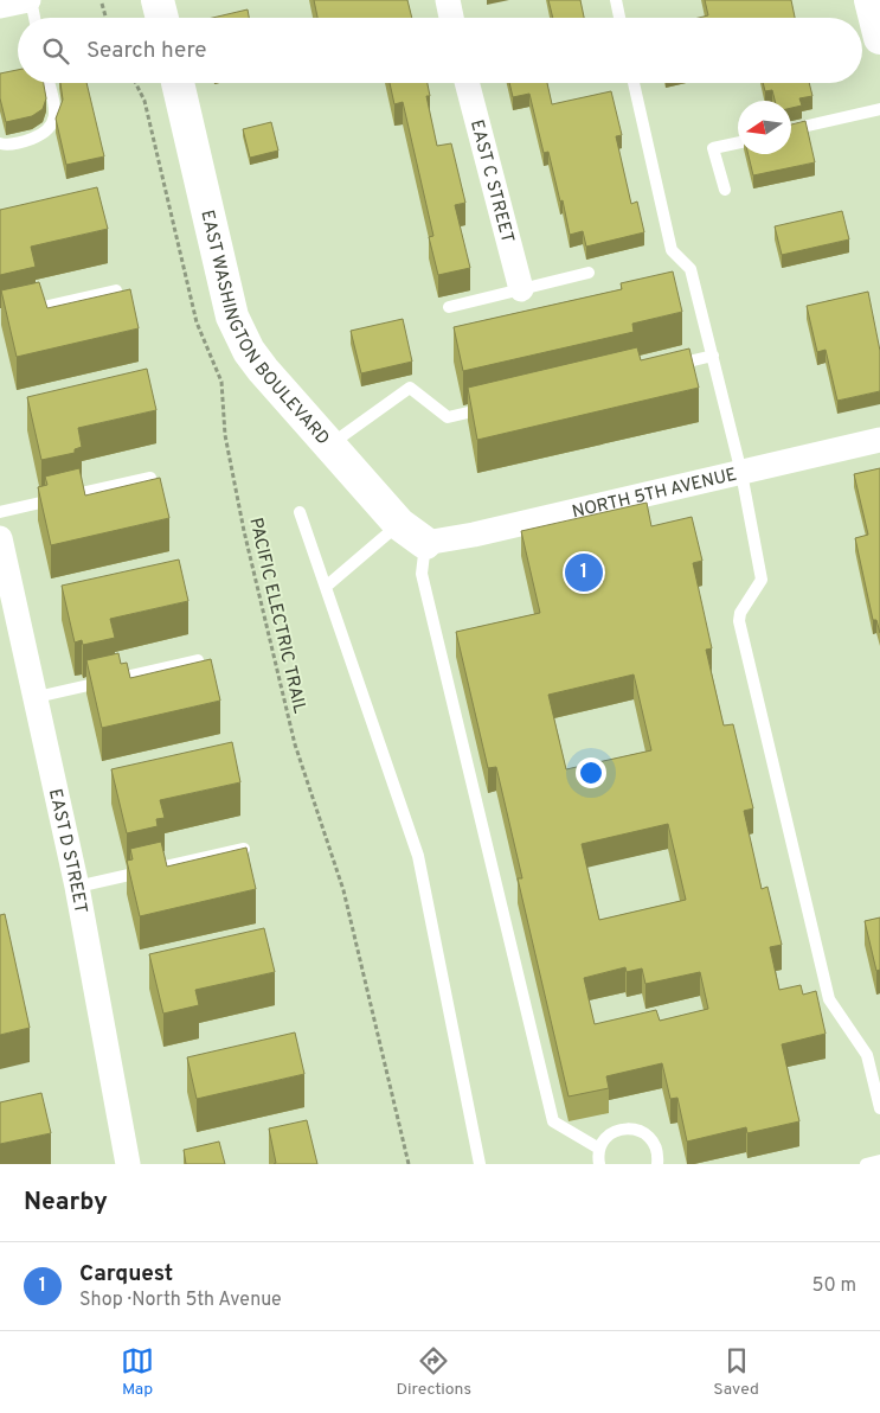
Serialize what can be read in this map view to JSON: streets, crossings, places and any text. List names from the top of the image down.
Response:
{
  "streets": {
    "street": [
      "EAST C STREET",
      "EAST WASHINGTON BOULEVARD",
      "NORTH 5TH AVENUE",
      "EAST D STREET"
    ],
    "path": ["PACIFIC ELECTRIC TRAIL"]
  },
  "crossings": [
    ["EAST WASHINGTON BOULEVARD", "NORTH 5TH AVENUE"]
  ],
  "north": "left",
  "page": {
    "search": "Search here",
    "pins": "1",
    "heading": "Nearby",
    "list": [
      {
        "mark": "1",
        "name": "Carquest",
        "note": "Shop · North 5th Avenue",
        "value": "50 m"
      }
    ],
    "nav": ["Map", "Directions", "Saved"]
  }
}
